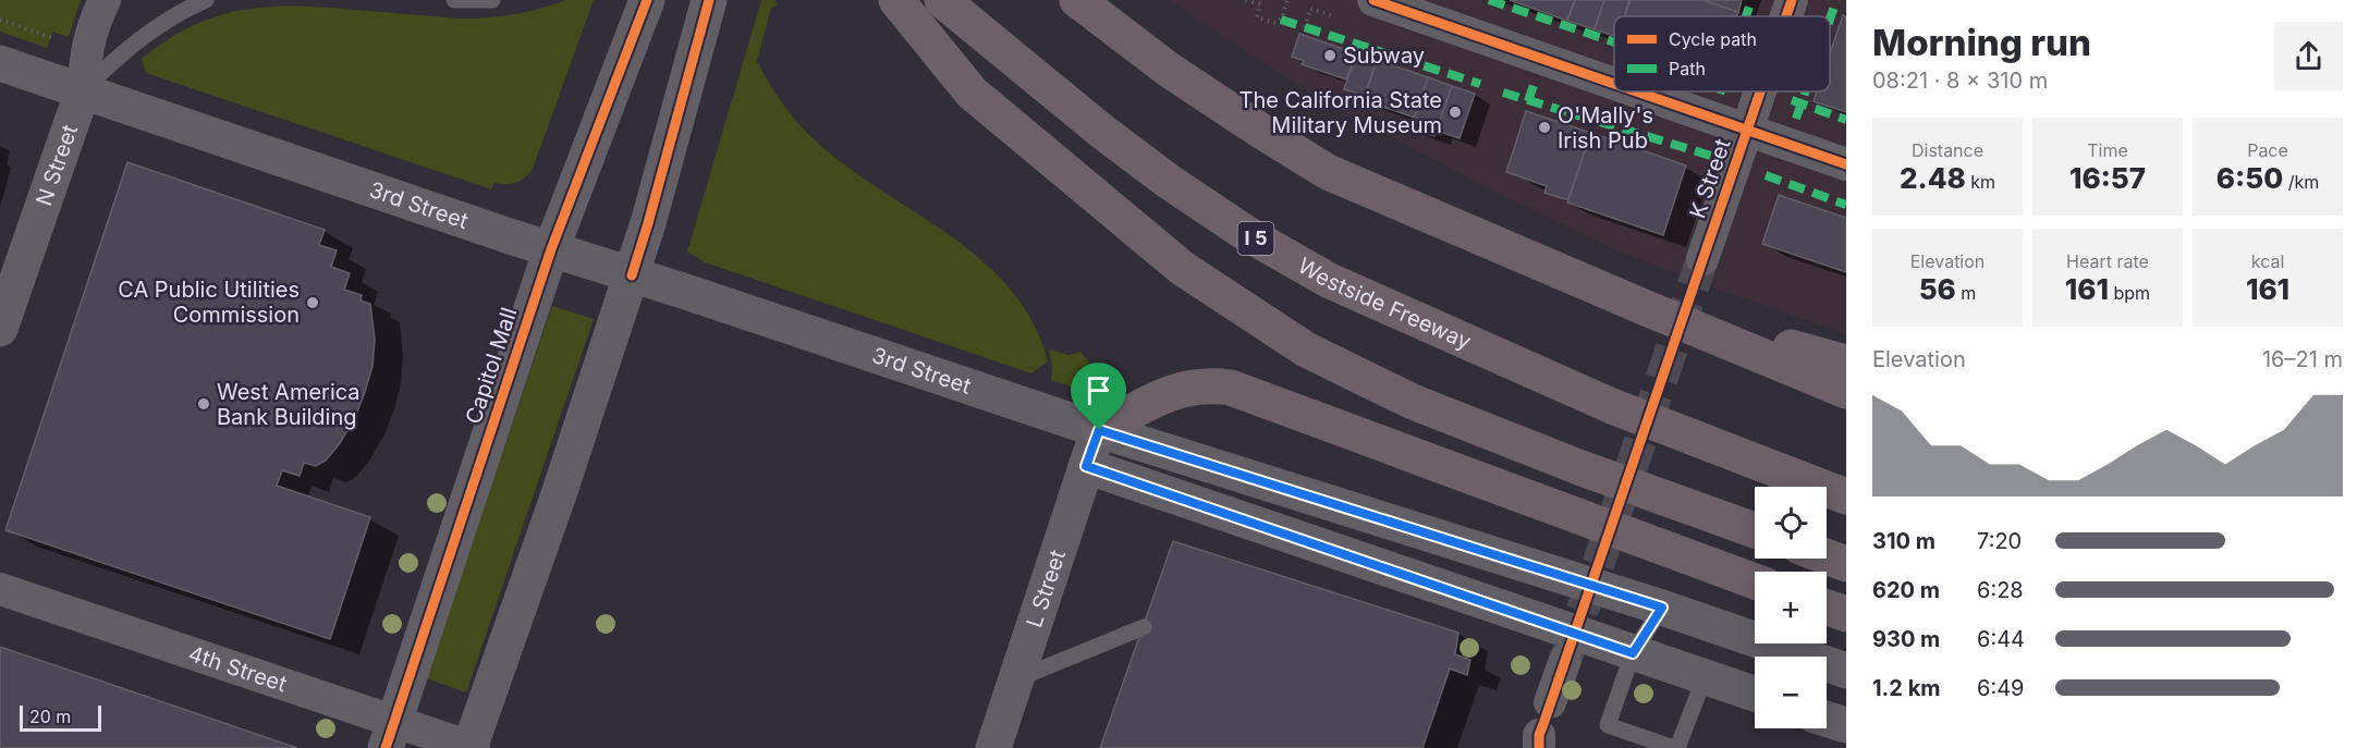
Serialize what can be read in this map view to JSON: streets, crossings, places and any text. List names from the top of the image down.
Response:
{
  "streets": {
    "highway": ["I 5", "Westside Freeway"],
    "main road": [
      "N Street",
      "3rd Street",
      "Capitol Mall",
      "L Street"
    ],
    "street": ["K Street", "4th Street"]
  },
  "crossings": [
    ["N Street", "3rd Street"],
    ["3rd Street", "Capitol Mall"],
    ["3rd Street", "L Street"],
    ["Capitol Mall", "4th Street"]
  ],
  "places": [
    "Subway",
    "The California State Military Museum",
    "O'Mally's Irish Pub",
    "CA Public Utilities Commission",
    "West America Bank Building"
  ],
  "legend": ["Cycle path", "Path"],
  "scale_bar": "20 m",
  "page": {
    "heading": ["Morning run", "08:21 · 8 × 310 m"],
    "stats": [
      ["Distance", "2.48 km"],
      ["Time", "16:57"],
      ["Pace", "6:50 /km"],
      ["Elevation", "56 m"],
      ["Heart rate", "161 bpm"],
      ["kcal", "161"]
    ],
    "chart": ["Elevation", "16–21 m"],
    "map_buttons": ["+", "−"],
    "list": [
      {
        "name": "310 m",
        "note": "7:20"
      },
      {
        "name": "620 m",
        "note": "6:28"
      },
      {
        "name": "930 m",
        "note": "6:44"
      },
      {
        "name": "1.2 km",
        "note": "6:49"
      }
    ],
    "scale": "20 m"
  }
}
